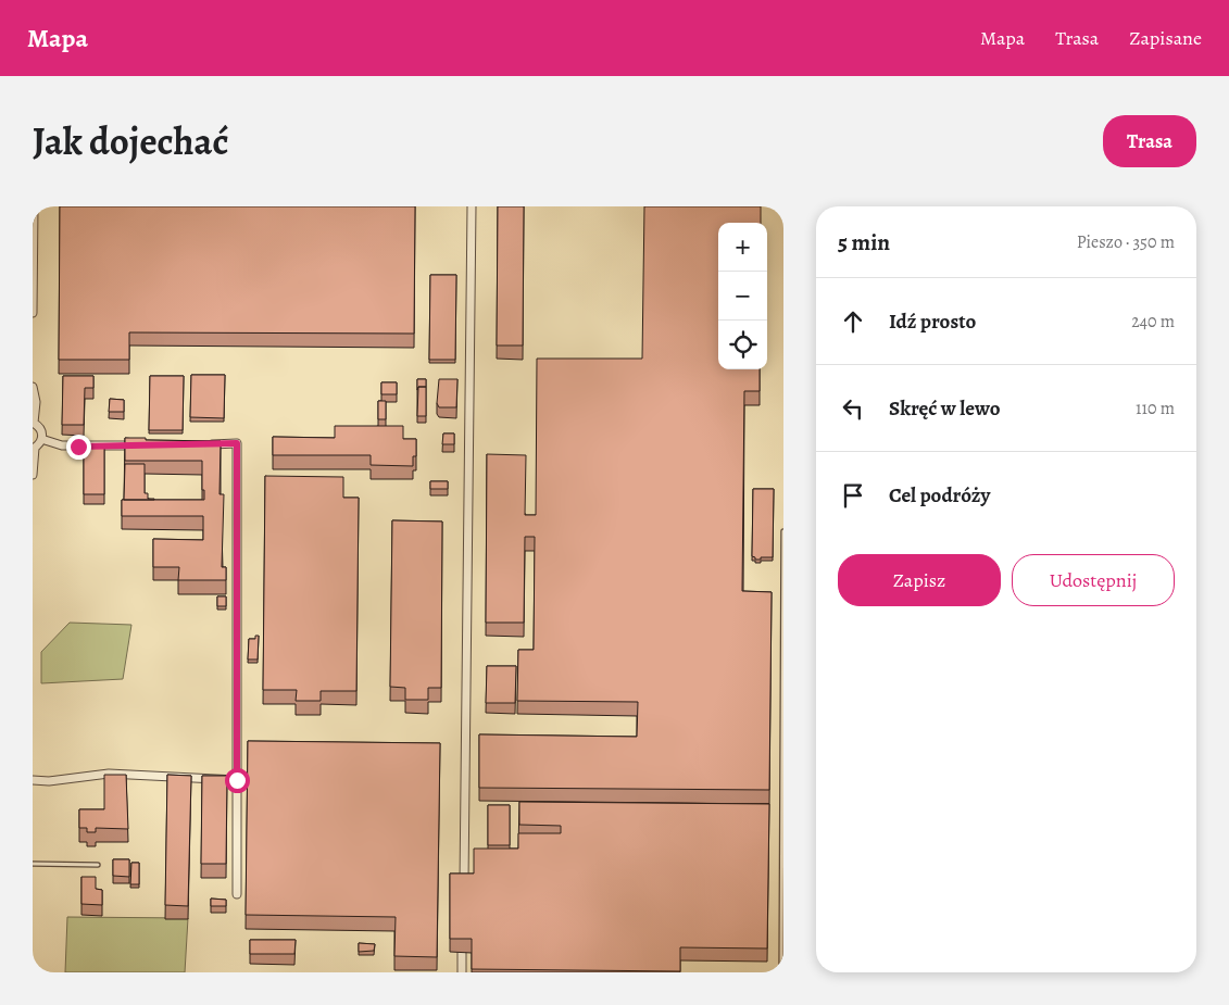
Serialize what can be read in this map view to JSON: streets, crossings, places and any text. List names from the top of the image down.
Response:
{
  "page": {
    "header": "Mapa",
    "nav": ["Mapa", "Trasa", "Zapisane"],
    "title": "Jak dojechać",
    "buttons": [
      "Trasa",
      ["Zapisz", "Udostępnij"]
    ],
    "heading": ["5 min", "Pieszo · 350 m"],
    "map_buttons": ["+", "−"],
    "list": [
      ["Idź prosto", "240 m"],
      ["Skręć w lewo", "110 m"],
      "Cel podróży"
    ]
  }
}
